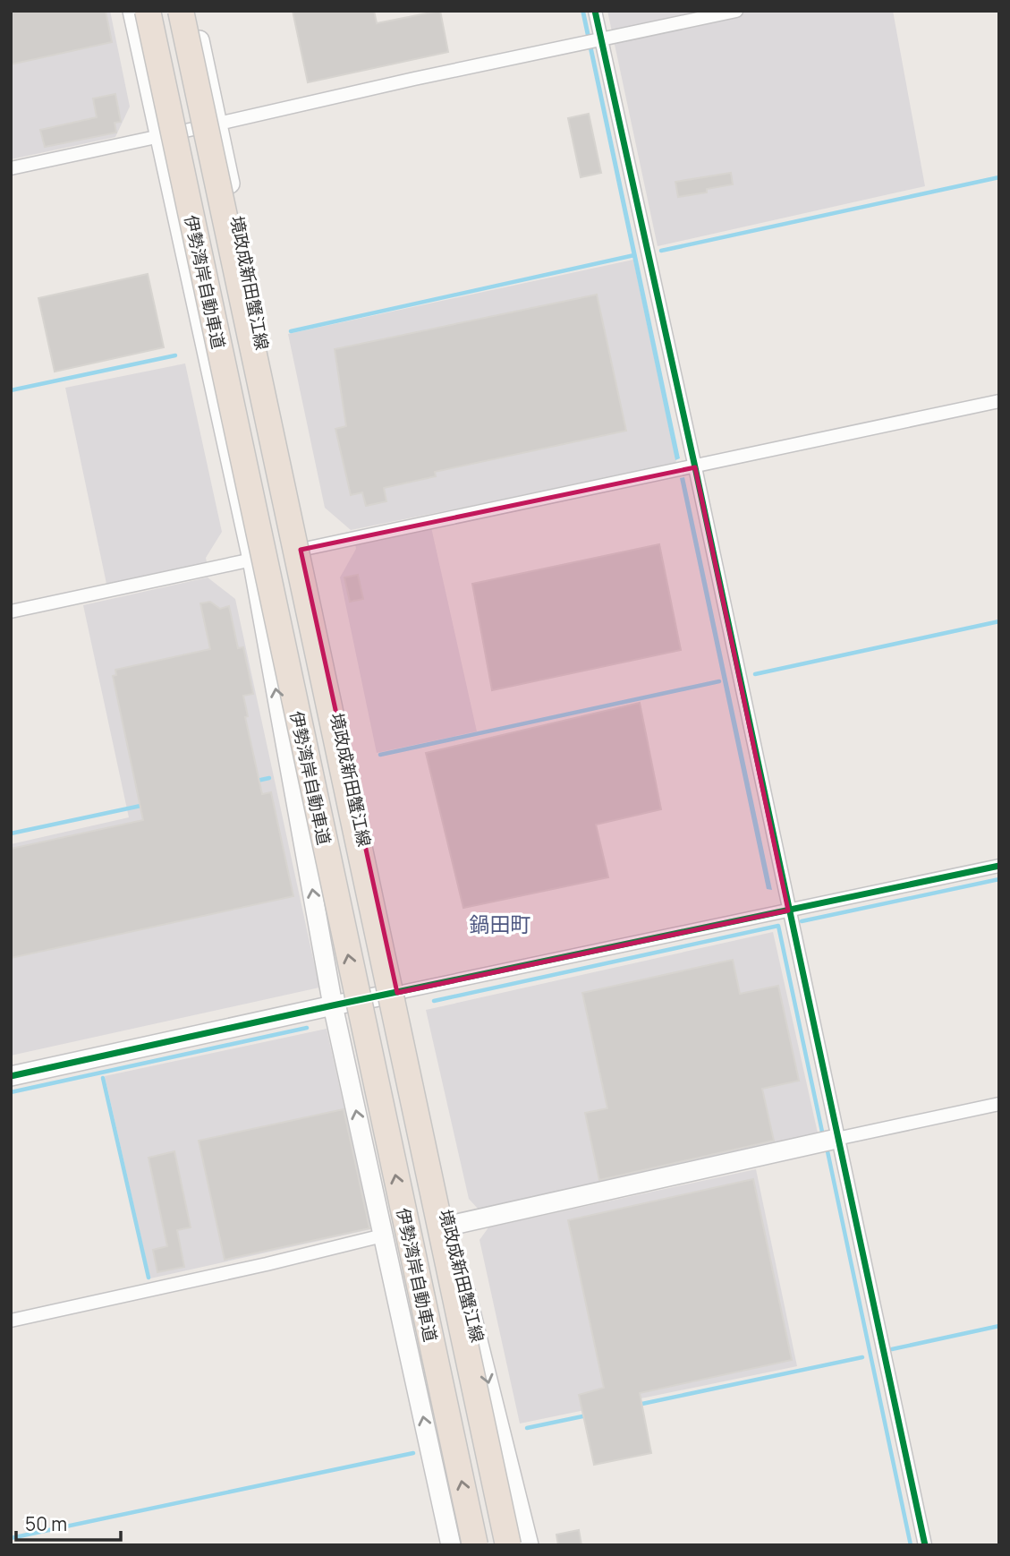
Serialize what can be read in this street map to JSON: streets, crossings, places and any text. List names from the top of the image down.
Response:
{
  "streets": {
    "highway": ["伊勢湾岸自動車道"],
    "main road": ["境政成新田蟹江線"]
  },
  "districts": ["鍋田町"],
  "scale_bar": "50 m"
}
